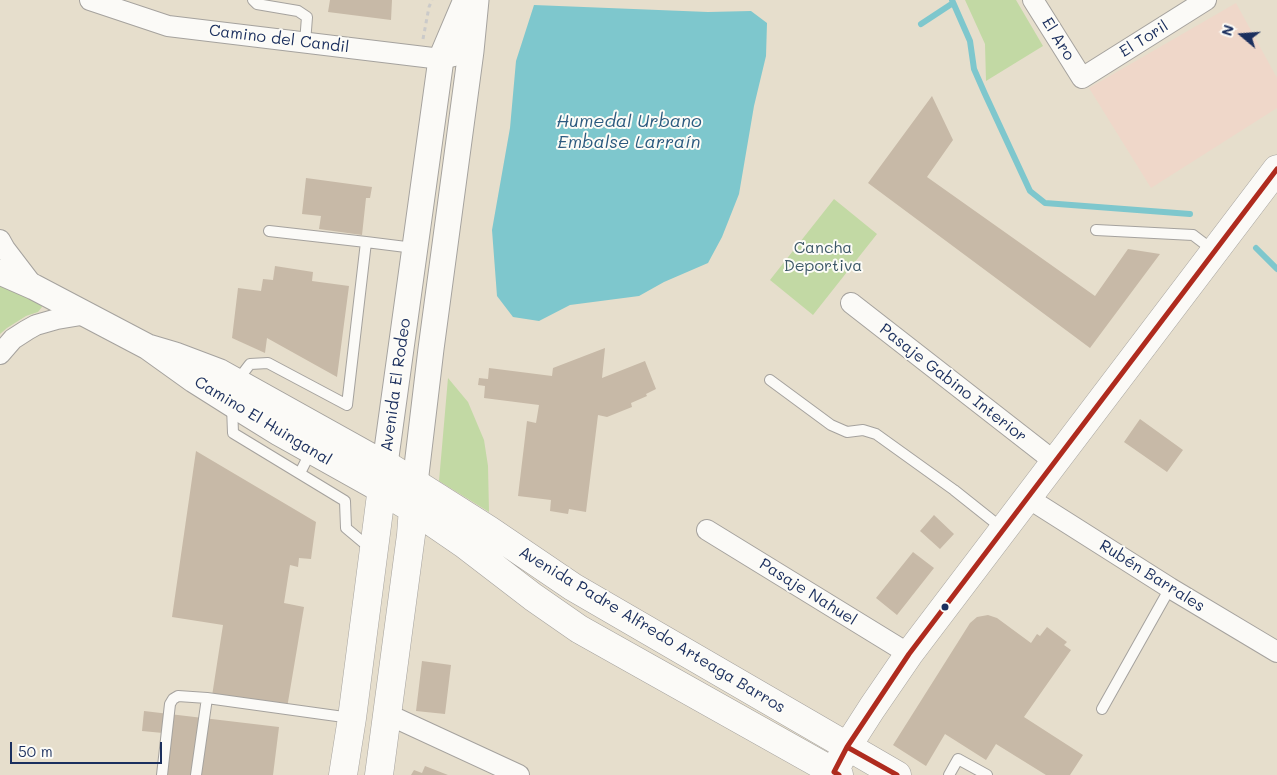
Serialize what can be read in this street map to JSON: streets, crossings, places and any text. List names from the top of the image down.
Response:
{
  "streets": {
    "main road": ["Avenida El Rodeo", "Avenida Padre Alfredo Arteaga Barros"],
    "street": [
      "Camino del Candil",
      "El Aro",
      "El Toril",
      "Pasaje Gabino Interior",
      "Camino El Huinganal",
      "Rubén Barrales",
      "Pasaje Nahuel"
    ]
  },
  "crossings": [
    ["Camino del Candil", "Avenida El Rodeo"],
    ["El Aro", "El Toril"],
    ["Avenida El Rodeo", "Camino El Huinganal"],
    ["Avenida El Rodeo", "Avenida Padre Alfredo Arteaga Barros"],
    ["Camino El Huinganal", "Avenida Padre Alfredo Arteaga Barros"]
  ],
  "water": ["Humedal Urbano Embalse Larraín"],
  "parks": ["Cancha Deportiva"],
  "scale_bar": "50 m",
  "north": "left"
}
